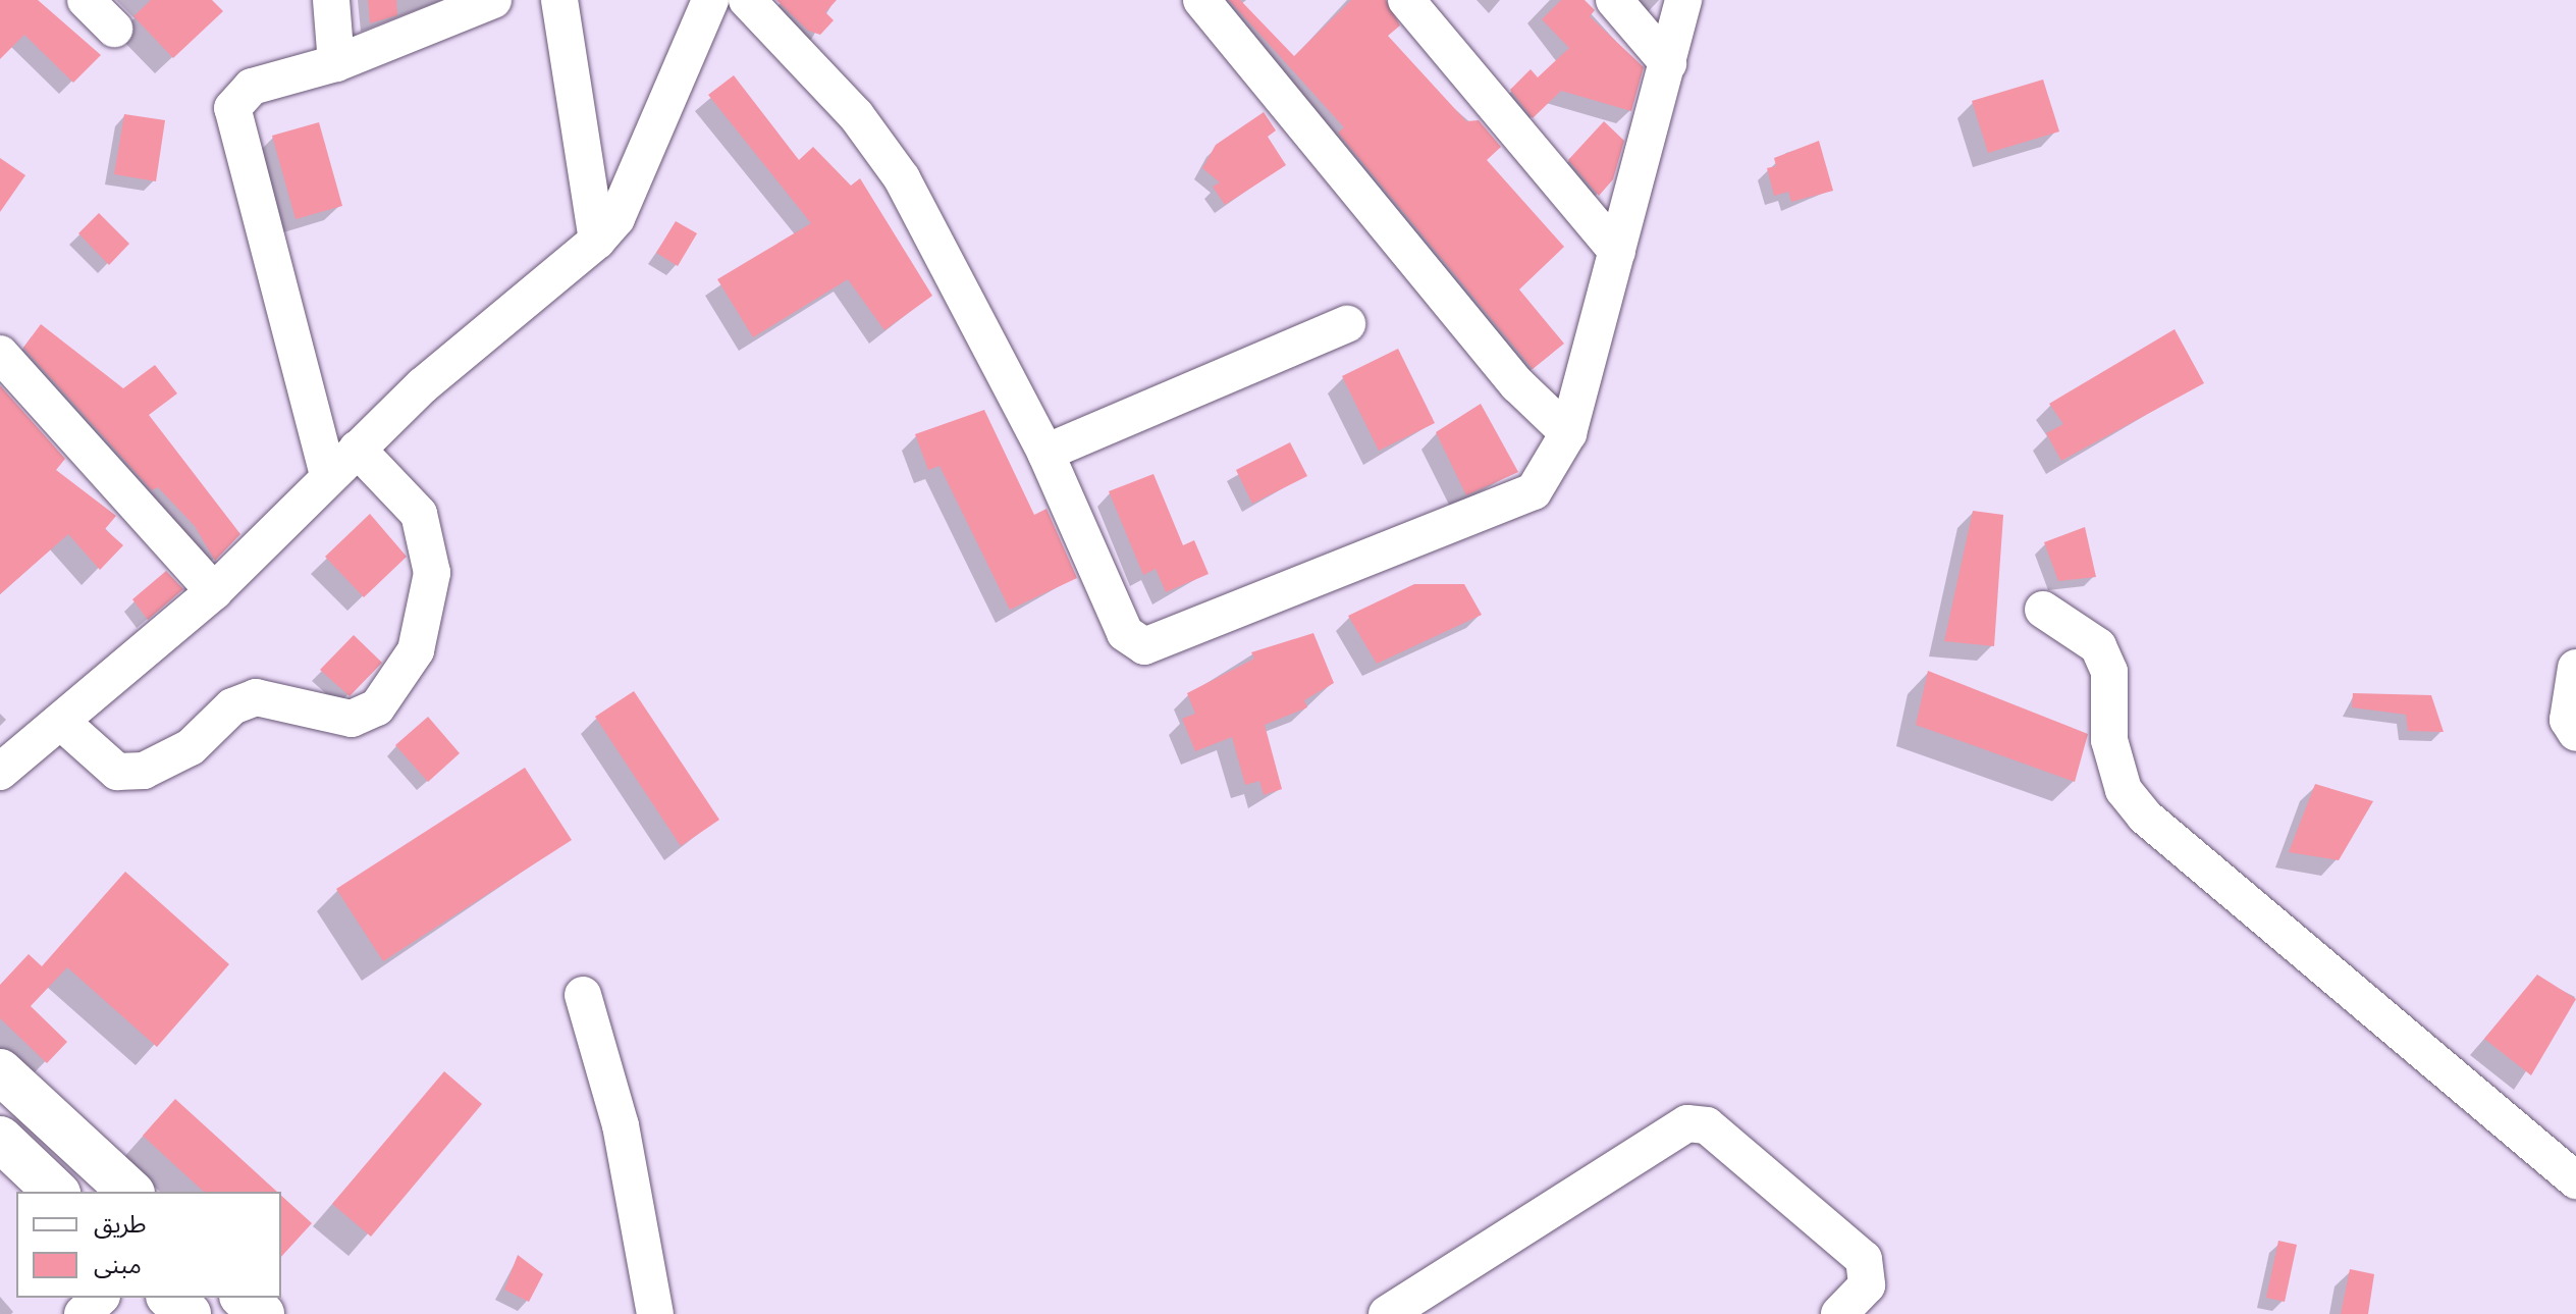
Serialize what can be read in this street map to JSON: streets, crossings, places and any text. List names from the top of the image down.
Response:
{
  "legend": ["طريق", "مبنى"]
}
